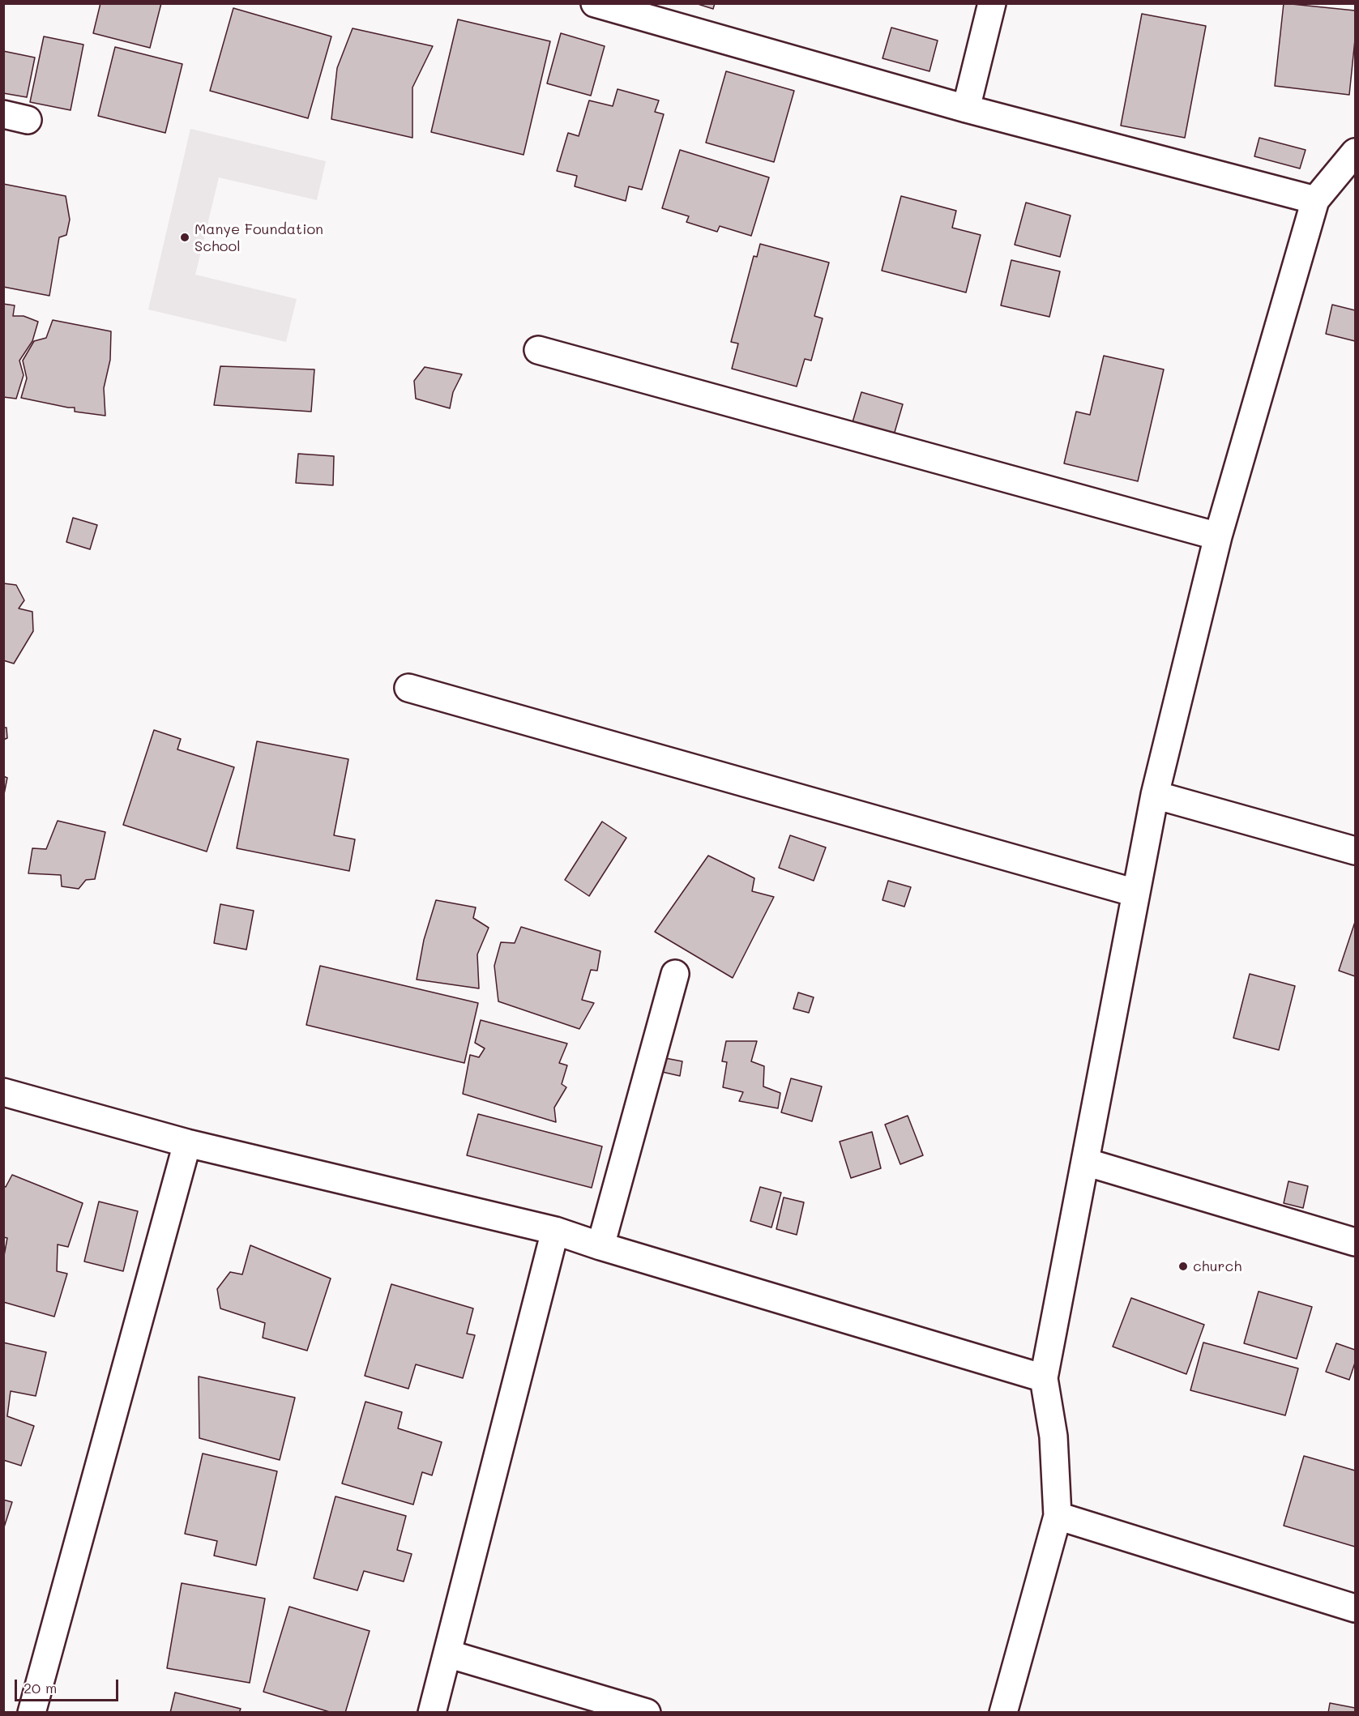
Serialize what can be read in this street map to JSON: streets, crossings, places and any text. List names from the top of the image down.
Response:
{
  "places": ["Manye Foundation School", "church"],
  "scale_bar": "20 m"
}
